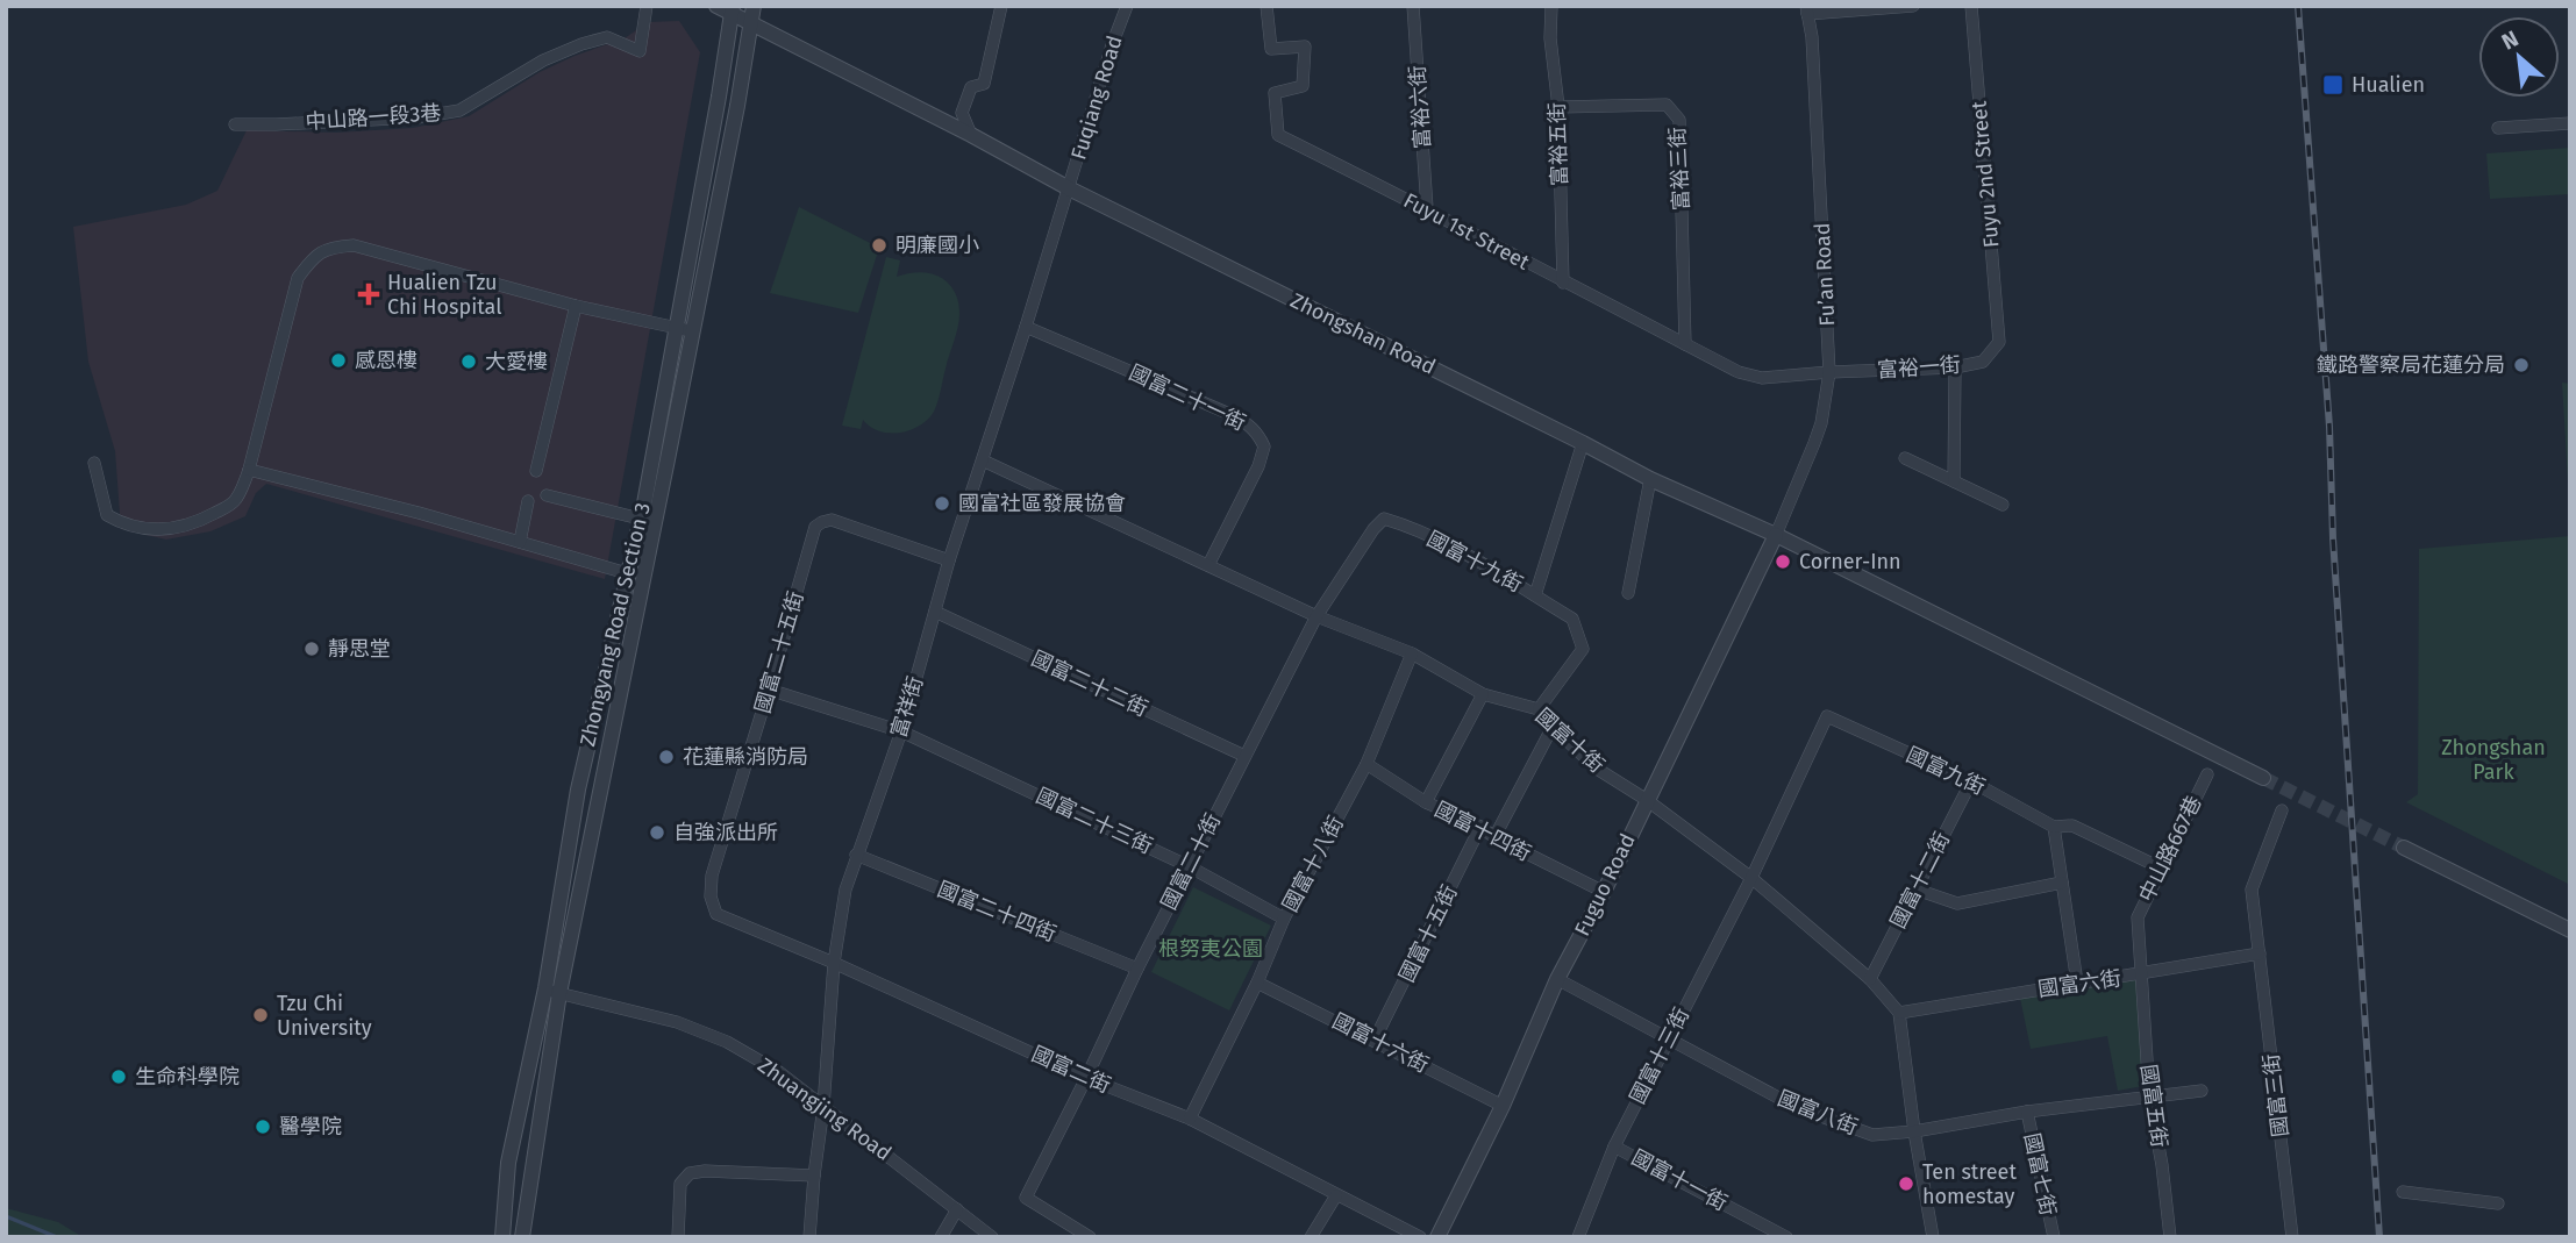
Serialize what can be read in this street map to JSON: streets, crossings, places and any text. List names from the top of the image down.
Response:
{
  "streets": {
    "street": [
      "Fuqiang Road",
      "富裕六街",
      "中山路一段3巷",
      "富裕五街",
      "富裕三街",
      "Fuyu 2nd Street",
      "Fuyu 1st Street",
      "Fu’an Road",
      "Zhongshan Road",
      "富裕一街",
      "國富二十一街",
      "國富十九街",
      "Zhongyang Road Section 3",
      "國富二十五街",
      "國富二十二街",
      "富祥街",
      "國富十街",
      "國富九街",
      "國富二十三街",
      "國富十四街",
      "中山路667巷",
      "國富二十街",
      "國富十八街",
      "國富十二街",
      "Fuguo Road",
      "國富二十四街",
      "國富十五街",
      "國富六街",
      "國富十六街",
      "國富十三街",
      "國富二街",
      "國富三街",
      "國富五街",
      "Zhuangjing Road",
      "國富八街",
      "國富七街",
      "國富十一街"
    ]
  },
  "crossings": [
    ["Fuqiang Road", "Zhongshan Road"],
    ["Fuqiang Road", "富祥街"],
    ["富裕六街", "Fuyu 1st Street"],
    ["富裕五街", "富裕三街"],
    ["富裕五街", "Fuyu 1st Street"],
    ["富裕三街", "Fuyu 1st Street"],
    ["Fuyu 2nd Street", "富裕一街"],
    ["Fuyu 1st Street", "Fu’an Road"],
    ["Fuyu 1st Street", "富裕一街"],
    ["Fu’an Road", "Zhongshan Road"],
    ["Fu’an Road", "富裕一街"],
    ["Fu’an Road", "Fuguo Road"],
    ["Zhongshan Road", "Zhongyang Road Section 3"],
    ["Zhongshan Road", "富祥街"],
    ["Zhongshan Road", "Fuguo Road"],
    ["國富二十一街", "富祥街"],
    ["國富二十一街", "國富十街"],
    ["國富十九街", "國富十街"],
    ["國富十九街", "國富二十街"],
    ["Zhongyang Road Section 3", "Zhuangjing Road"],
    ["國富二十五街", "富祥街"],
    ["國富二十五街", "國富二十三街"],
    ["國富二十五街", "國富二街"],
    ["國富二十二街", "富祥街"],
    ["國富二十二街", "國富二十街"],
    ["富祥街", "國富十街"],
    ["富祥街", "國富二十三街"],
    ["富祥街", "國富二十四街"],
    ["富祥街", "國富二街"],
    ["富祥街", "Zhuangjing Road"],
    ["國富十街", "國富二十街"],
    ["國富十街", "國富十八街"],
    ["國富十街", "國富十二街"],
    ["國富十街", "Fuguo Road"],
    ["國富十街", "國富六街"],
    ["國富十街", "國富十三街"],
    ["國富九街", "中山路667巷"],
    ["國富九街", "國富十二街"],
    ["國富九街", "國富十三街"],
    ["國富二十三街", "國富二十街"],
    ["國富二十三街", "國富十八街"],
    ["國富十四街", "國富十八街"],
    ["國富十四街", "Fuguo Road"],
    ["國富十四街", "國富十五街"],
    ["中山路667巷", "國富六街"],
    ["中山路667巷", "國富五街"],
    ["國富二十街", "國富二十四街"],
    ["國富二十街", "國富二街"],
    ["國富十八街", "國富十六街"],
    ["國富十八街", "國富二街"],
    ["Fuguo Road", "國富十六街"],
    ["Fuguo Road", "國富八街"],
    ["國富十五街", "國富十六街"],
    ["國富六街", "國富三街"],
    ["國富六街", "國富五街"],
    ["國富十三街", "國富八街"],
    ["國富十三街", "國富十一街"],
    ["國富五街", "國富八街"],
    ["國富八街", "國富七街"]
  ],
  "parks": ["Zhongshan Park", "根努夷公園"],
  "places": {
    "transit": ["Hualien"],
    "other": [
      "明廉國小",
      "感恩樓",
      "大愛樓",
      "鐵路警察局花蓮分局",
      "國富社區發展協會",
      "Corner-Inn",
      "靜思堂",
      "花蓮縣消防局",
      "自強派出所",
      "Tzu Chi University",
      "生命科學院",
      "醫學院",
      "Ten street homestay"
    ],
    "health": ["Hualien Tzu Chi Hospital"]
  },
  "north": "top left"
}
